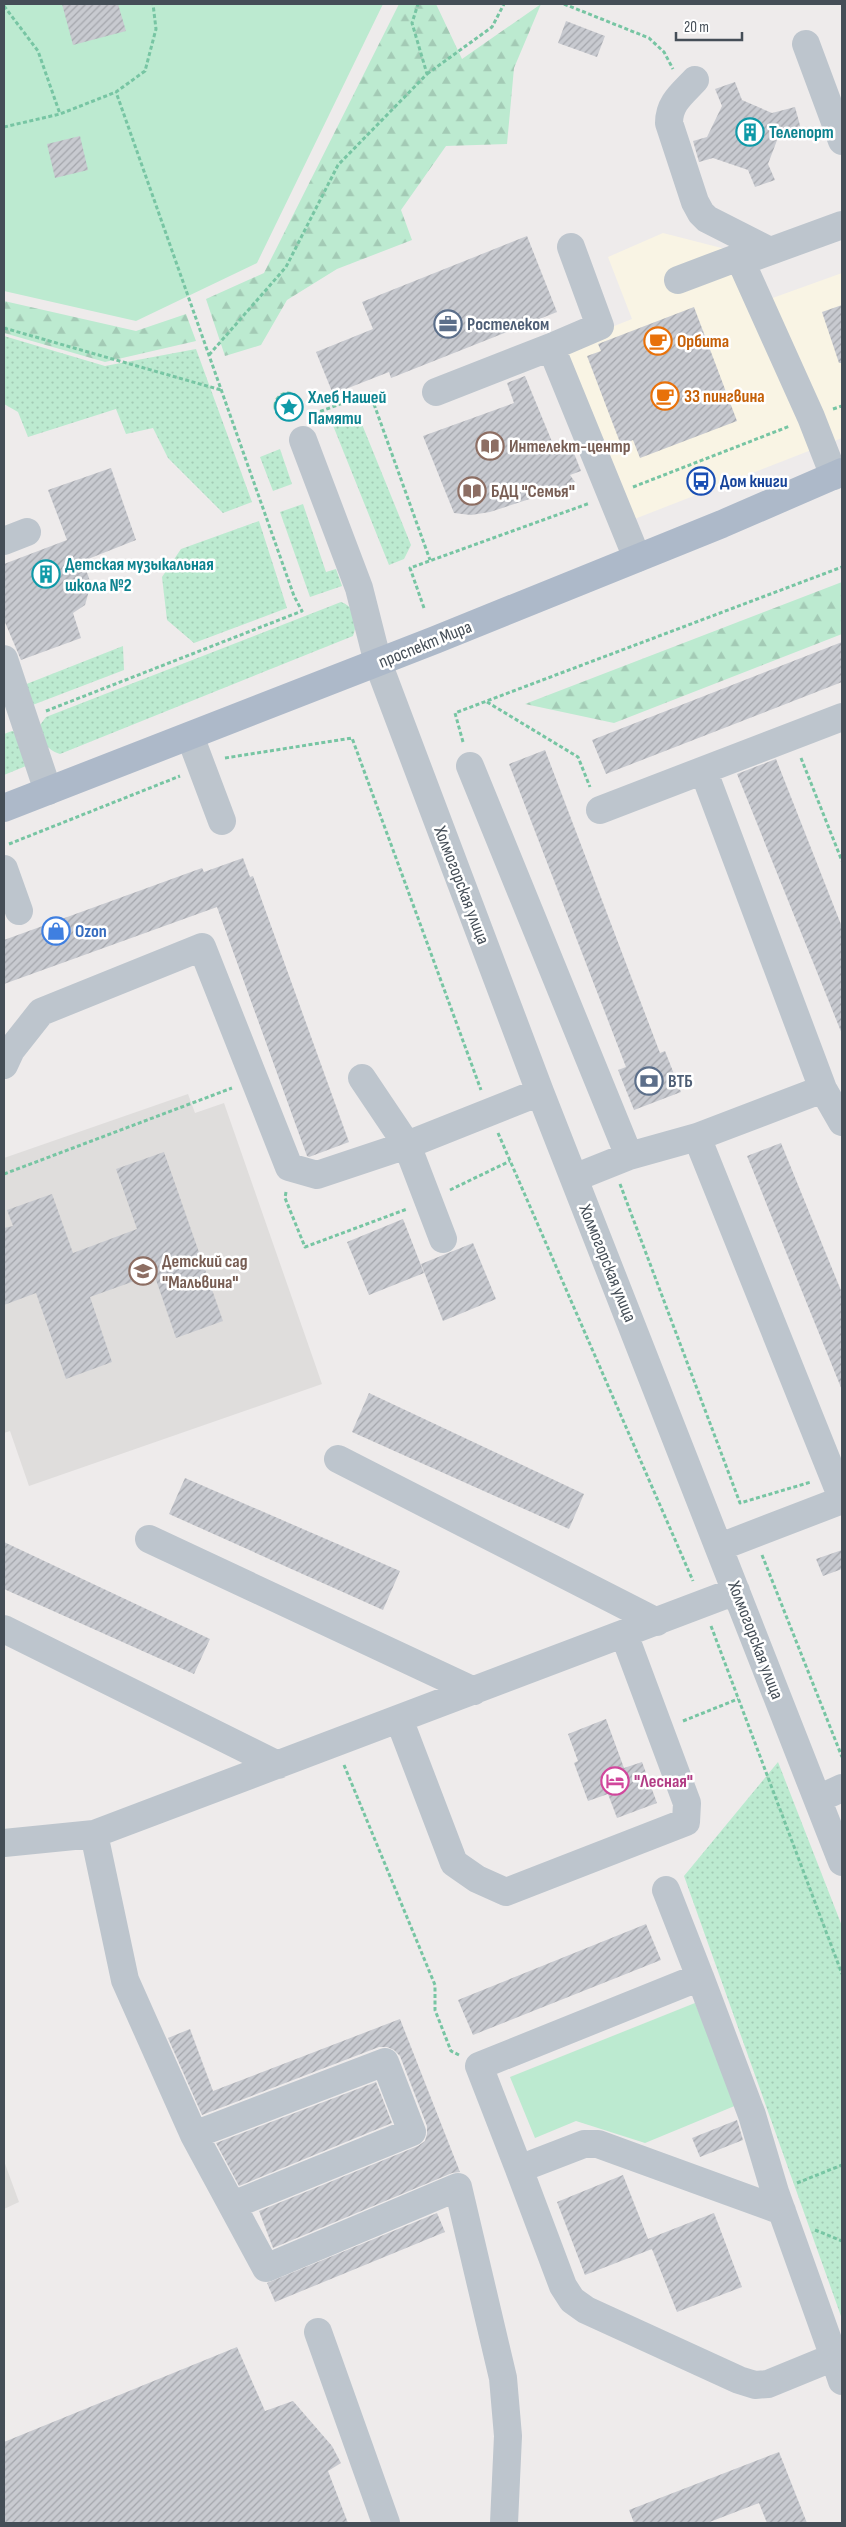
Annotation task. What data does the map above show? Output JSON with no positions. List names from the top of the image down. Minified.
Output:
{"streets":{"main road":["проспект Мира"],"street":["Холмогорская улица"]},"crossings":[["проспект Мира","Холмогорская улица"]],"places":{"building":["Телепорт","Детская музыкальная школа №2"],"office":["Ростелеком"],"cafe":["Орбита","33 пингвина"],"place":["Хлеб Нашей Памяти"],"library":["Интелект-центр","БДЦ \"Семья\""],"bus stop":["Дом книги"],"shop":["Ozon"],"bank":["ВТБ"],"school or university":["Детский сад \"Мальвина\""],"hotel":["\"Лесная\""]},"scale_bar":"20 m"}
